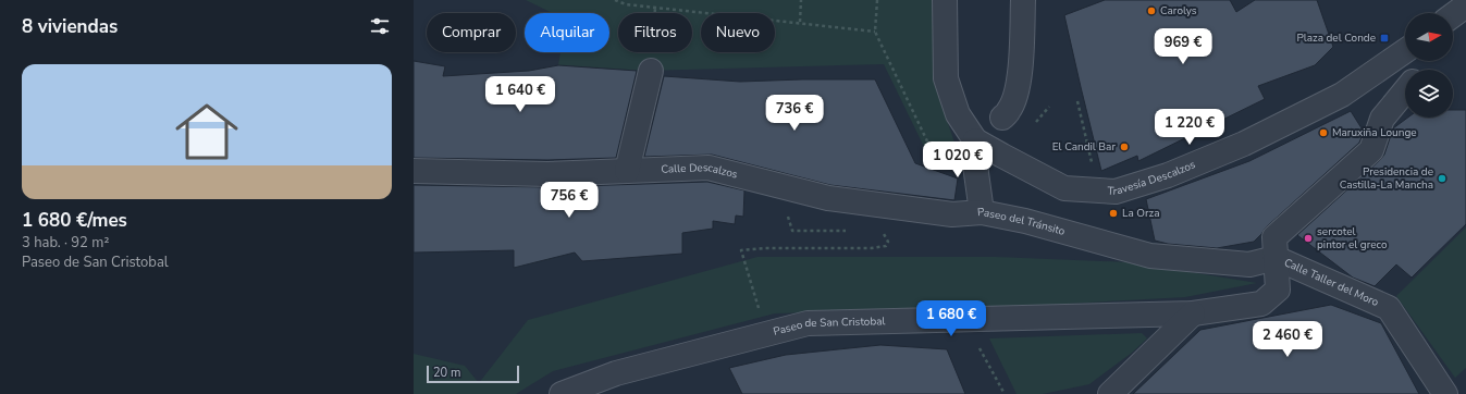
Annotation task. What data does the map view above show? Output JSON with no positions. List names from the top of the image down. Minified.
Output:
{"streets":{"street":["Calle Descalzos","Travesía Descalzos","Paseo del Tránsito","Calle Taller del Moro","Paseo de San Cristobal"]},"crossings":[["Calle Descalzos","Paseo del Tránsito"],["Travesía Descalzos","Paseo del Tránsito"],["Paseo del Tránsito","Calle Taller del Moro"],["Paseo del Tránsito","Paseo de San Cristobal"],["Calle Taller del Moro","Paseo de San Cristobal"]],"places":{"other":["Carolys","Maruxiña Lounge","El Candil Bar","Presidencia de Castilla-La Mancha","La Orza","sercotel pintor el greco"],"transit":["Plaza del Conde"]},"scale_bar":"20 m","north":"right","page":{"heading":"8 viviendas","chip":["Comprar","Alquilar","Filtros","Nuevo"],"price":["969 €","1 640 €","736 €","1 220 €","1 020 €","756 €","1 680 €","2 460 €"],"list":[{"name":"1 680 €/mes","note":"3 hab. · 92 m² · Paseo de San Cristobal"}],"scale":"20 m"}}
